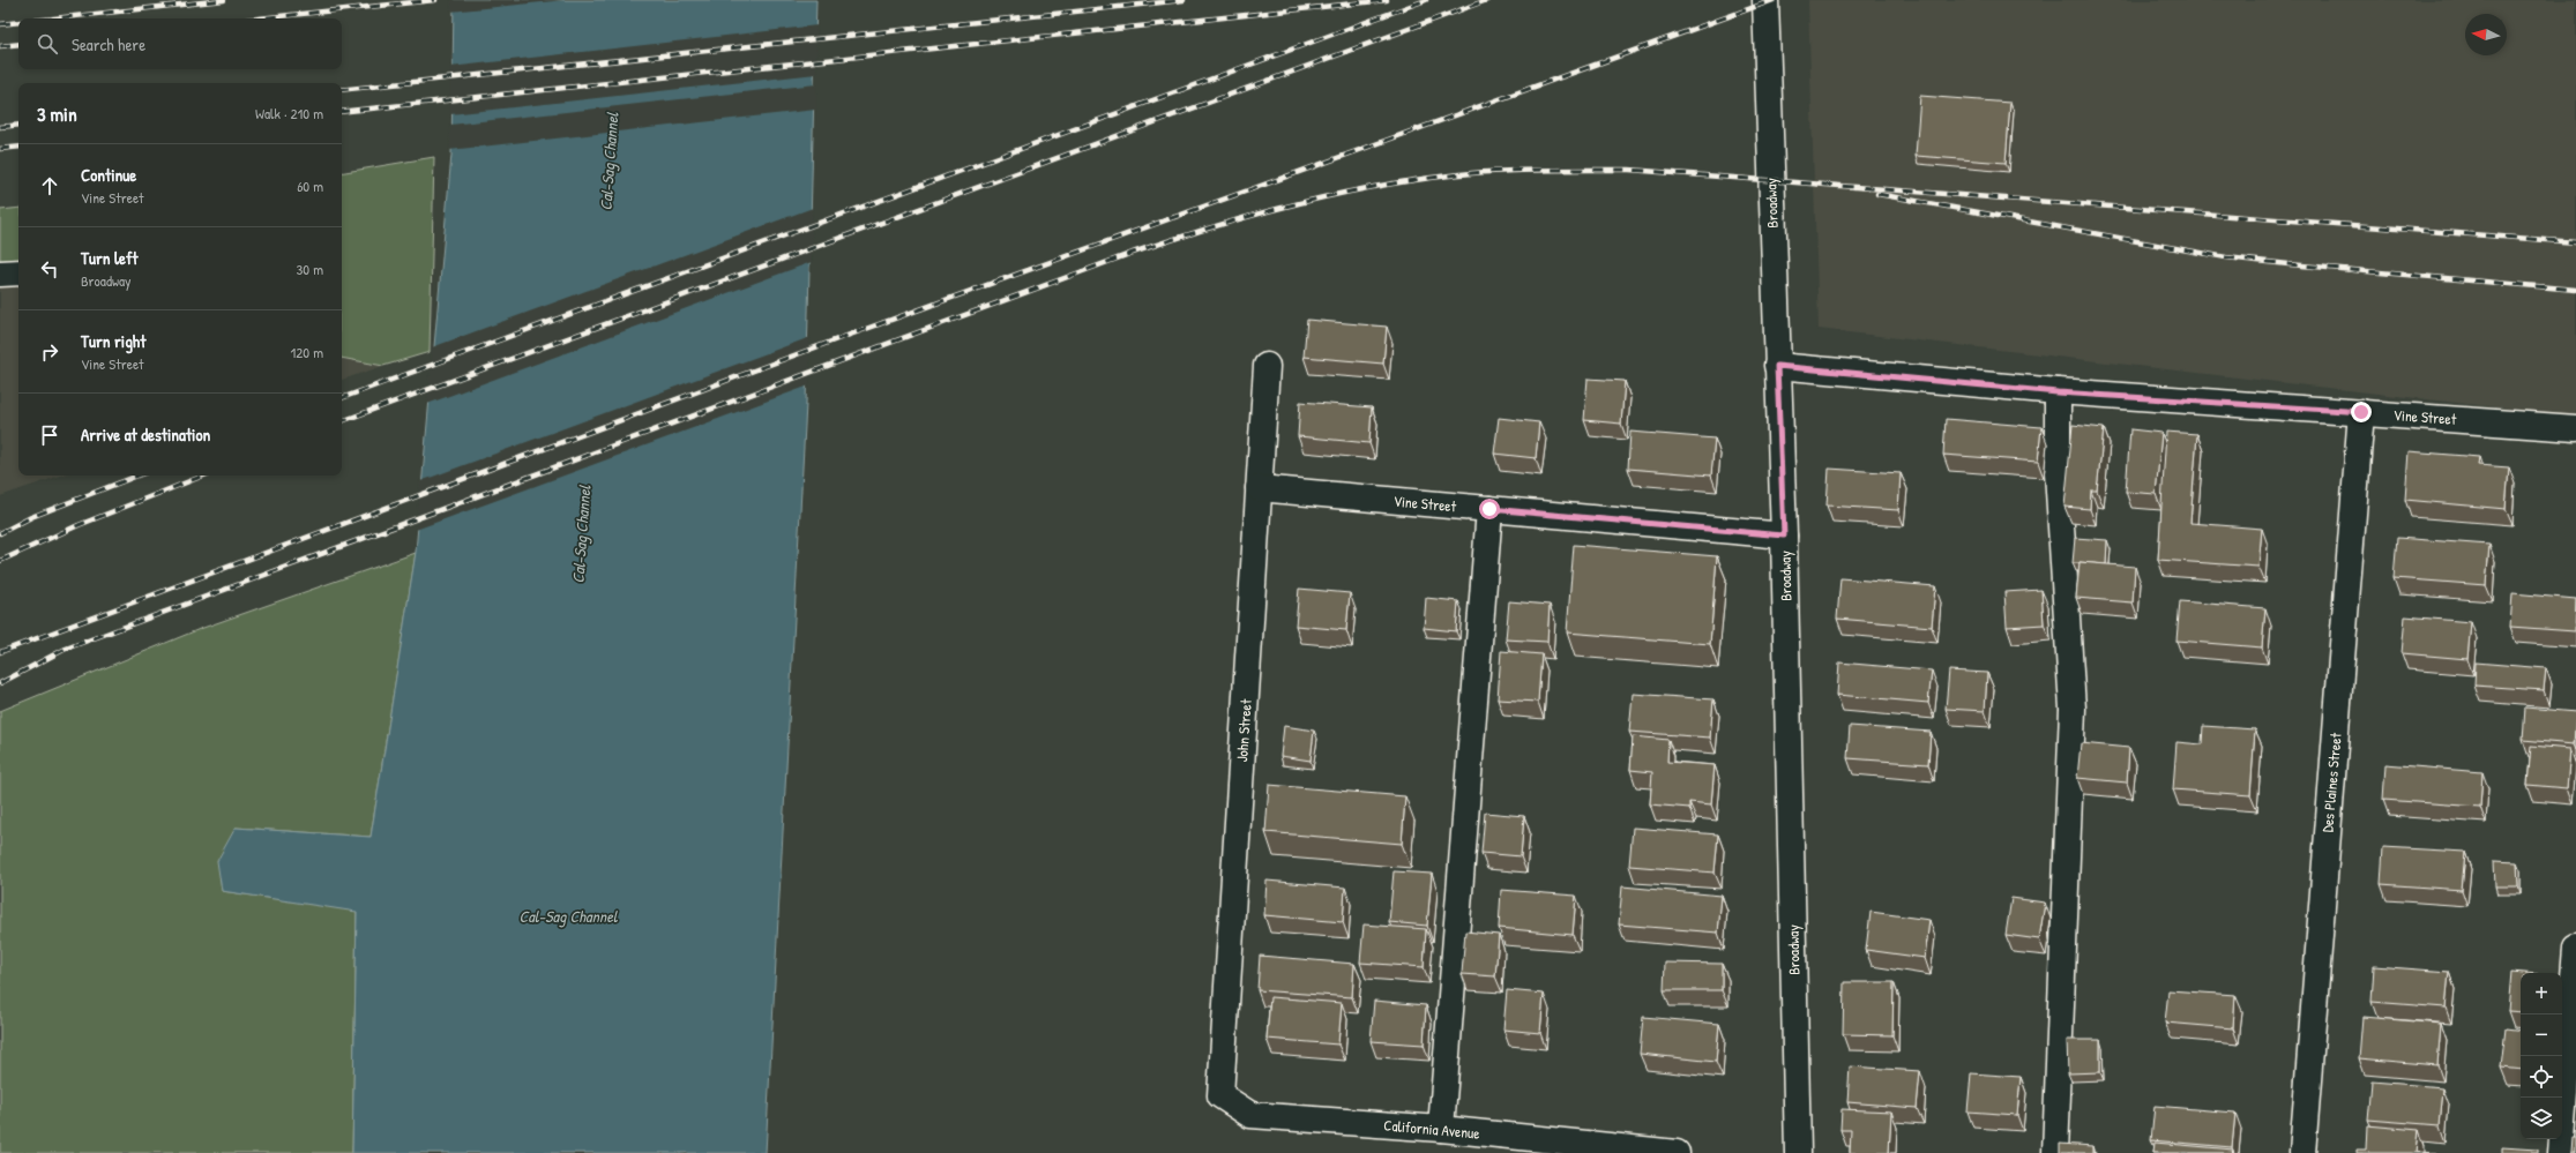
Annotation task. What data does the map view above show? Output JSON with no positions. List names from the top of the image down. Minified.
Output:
{"streets":{"street":["Broadway","Vine Street","John Street","Des Plaines Street","California Avenue"]},"crossings":[["Broadway","Vine Street"],["Vine Street","John Street"],["Vine Street","Des Plaines Street"],["John Street","California Avenue"]],"water":["Cal-Sag Channel"],"north":"left","page":{"search":"Search here","heading":["3 min","Walk · 210 m"],"list":[["Continue","Vine Street","60 m"],["Turn left","Broadway","30 m"],["Turn right","Vine Street","120 m"],"Arrive at destination"],"map_buttons":["+","−"]}}
